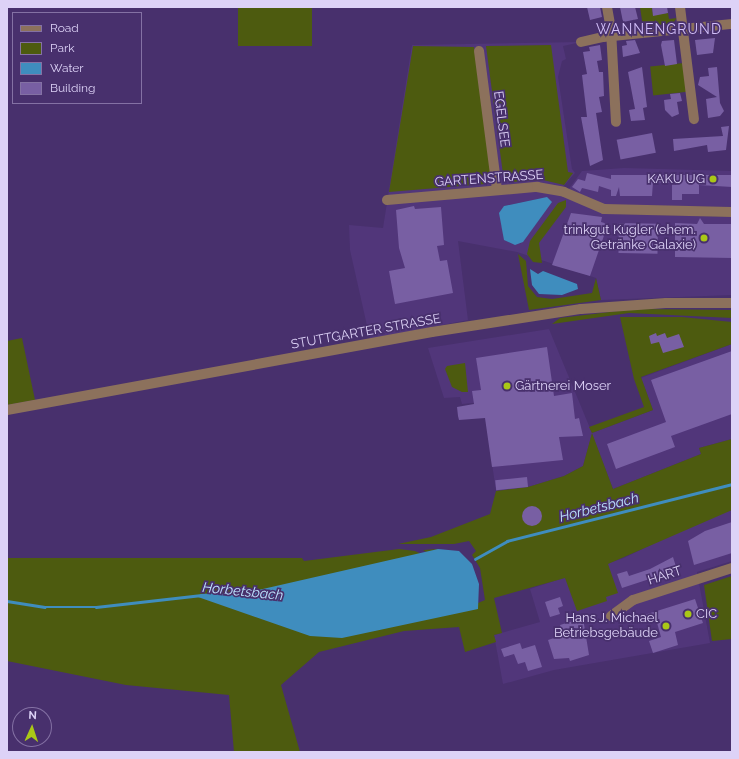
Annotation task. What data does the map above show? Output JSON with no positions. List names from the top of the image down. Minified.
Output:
{"streets":{"street":["EGELSEE","GARTENSTRASSE","STUTTGARTER STRASSE","HART"]},"crossings":[["EGELSEE","GARTENSTRASSE"]],"districts":["WANNENGRUND"],"water":["Horbetsbach"],"places":["KAKU UG","trinkgut Kugler (ehem. Getränke Galaxie)","Gärtnerei Moser","CIC","Hans J. Michael Betriebsgebäude"],"legend":["Road","Park","Water","Building"],"north":"top"}
